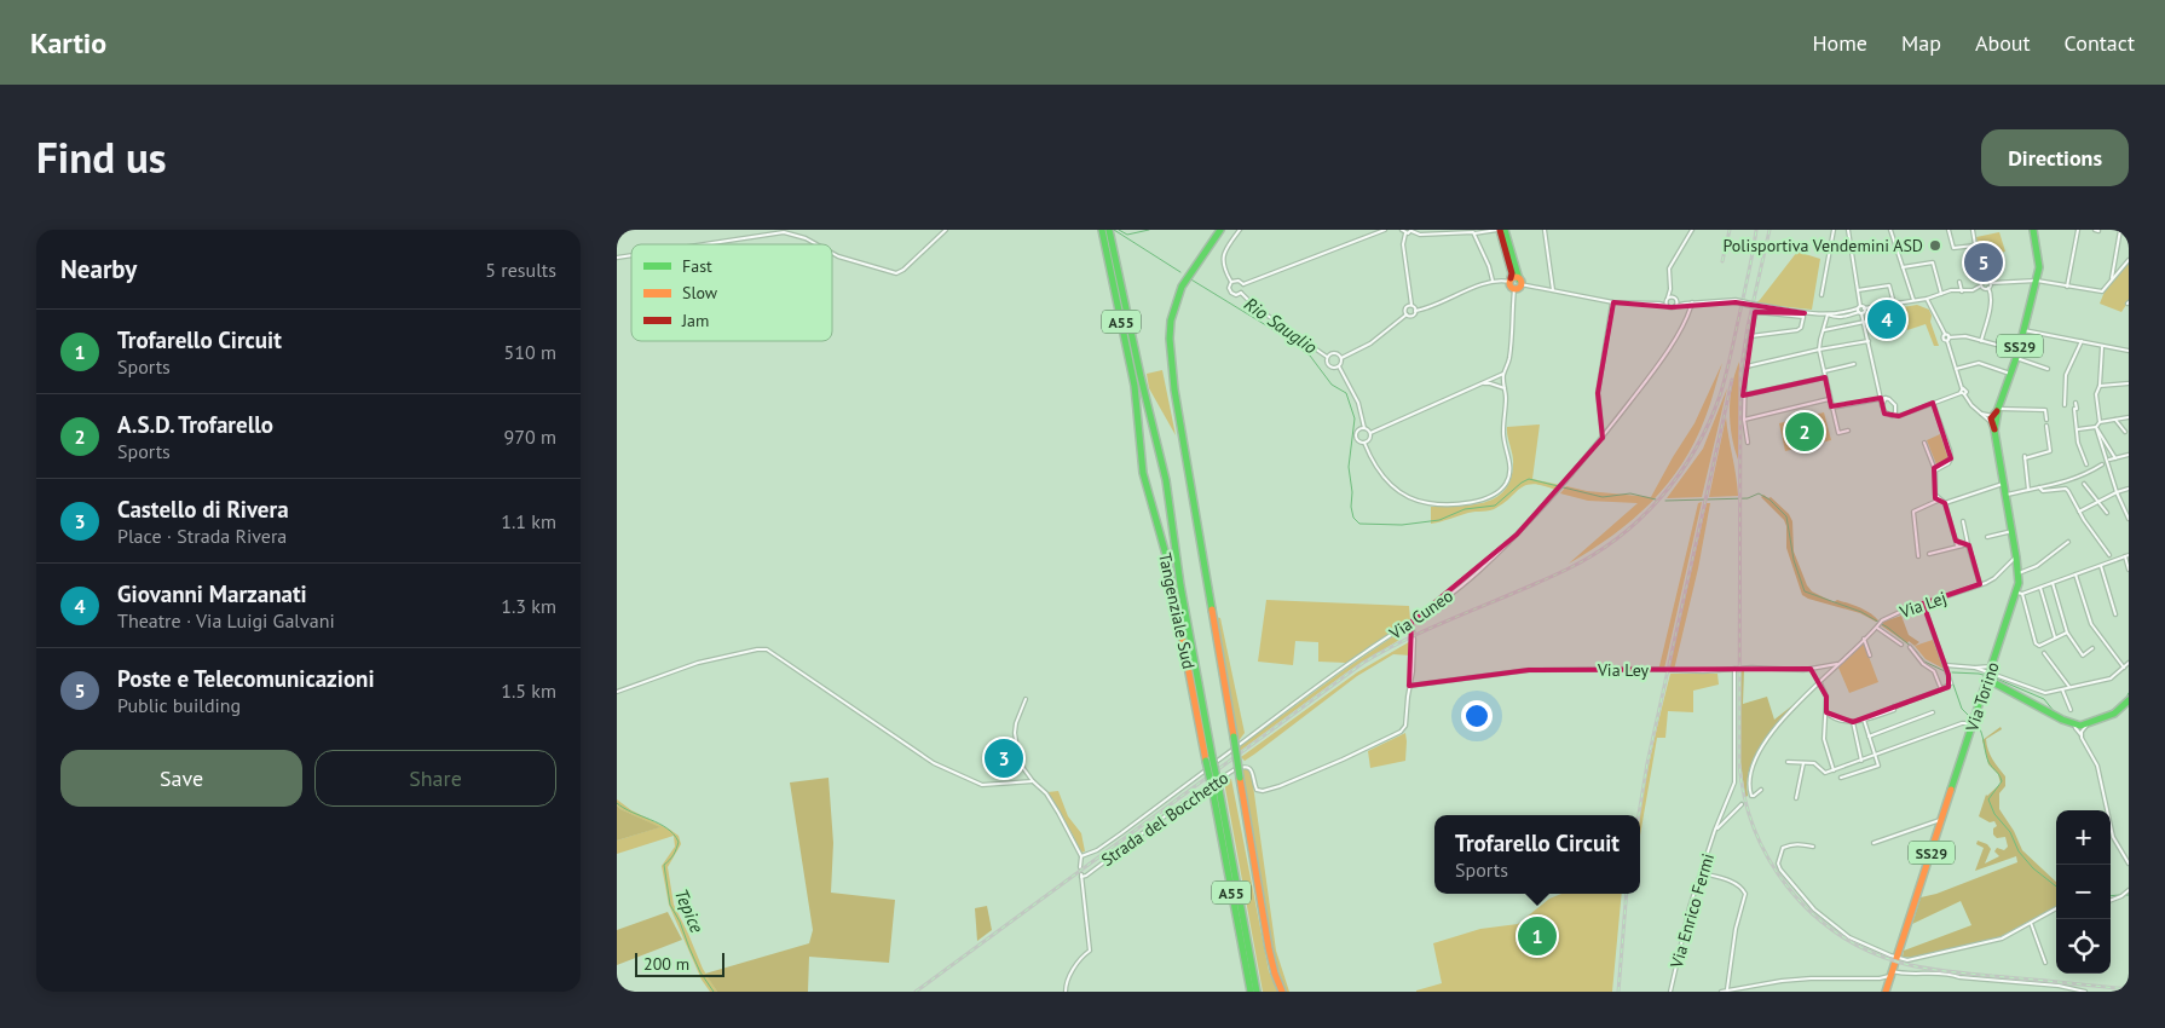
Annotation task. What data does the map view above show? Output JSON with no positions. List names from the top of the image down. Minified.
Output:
{"streets":{"main road":["A55","SS29","Tangenziale Sud","Via Torino"],"street":["Via Lej","Via Cuneo","Via Ley","Strada del Bocchetto","Via Enrico Fermi"]},"crossings":[["Via Lej","Via Ley"],["Via Lej","Via Torino"],["Via Cuneo","Strada del Bocchetto"],["Via Ley","Strada del Bocchetto"]],"water":["Rio Sauglio","Tepice"],"places":["Polisportiva Vendemini ASD"],"legend":["Fast","Slow","Jam"],"scale_bar":"200 m","page":{"header":"Kartio","nav":["Home","Map","About","Contact"],"title":"Find us","buttons":["Directions",["Save","Share"]],"heading":["Nearby","5 results"],"pins":["5","4","2","3","1"],"list":[{"mark":"1","name":"Trofarello Circuit","note":"Sports","value":"510 m"},{"mark":"2","name":"A.S.D. Trofarello","note":"Sports","value":"970 m"},{"mark":"3","name":"Castello di Rivera","note":"Place · Strada Rivera","value":"1.1 km"},{"mark":"4","name":"Giovanni Marzanati","note":"Theatre · Via Luigi Galvani","value":"1.3 km"},{"mark":"5","name":"Poste e Telecomunicazioni","note":"Public building","value":"1.5 km"}],"map_buttons":["+","−"],"popup":["Trofarello Circuit","Sports"],"scale":"200 m"}}
